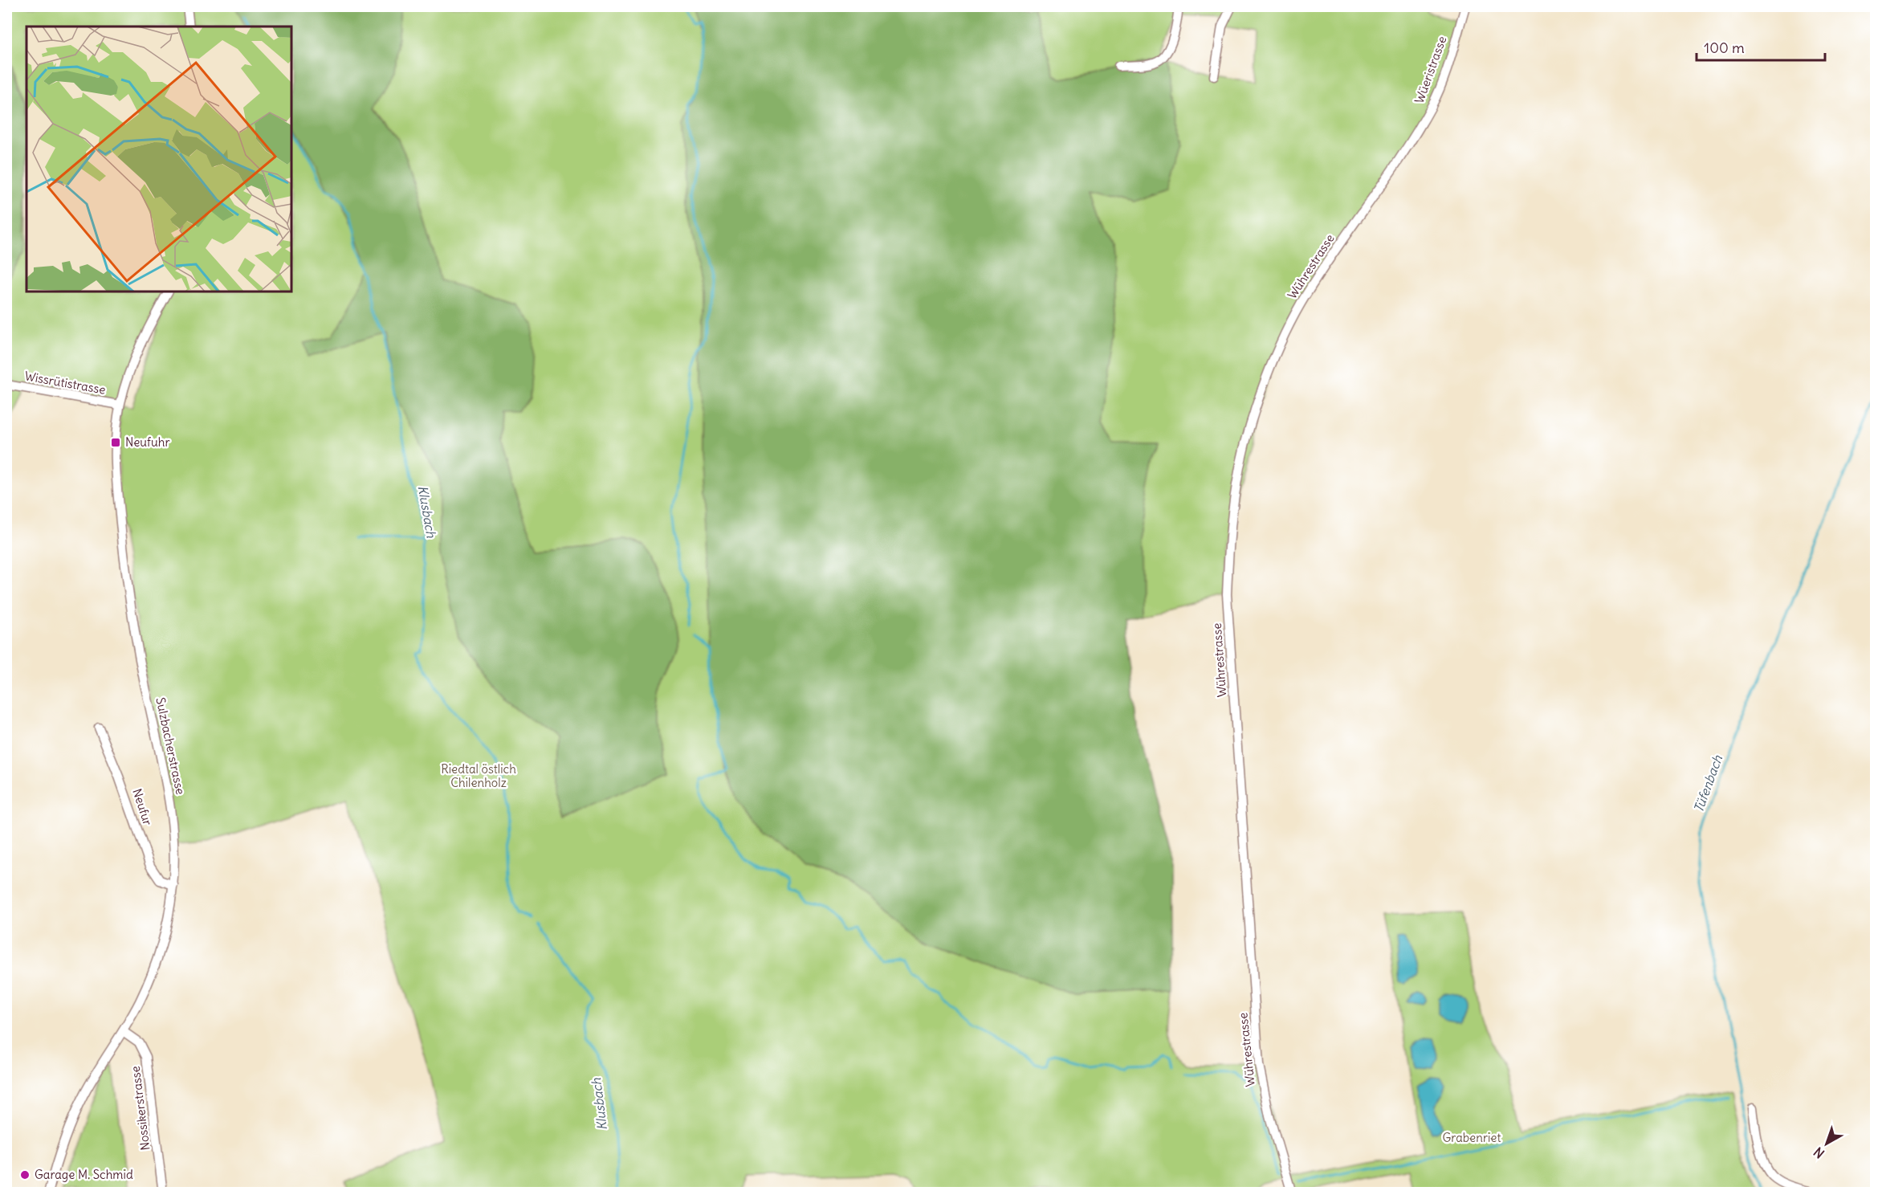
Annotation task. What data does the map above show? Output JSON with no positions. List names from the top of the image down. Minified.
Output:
{"streets":{"street":["Wüeristrasse","Wührestrasse","Wissrütistrasse","Sulzbacherstrasse","Neufur","Nossikerstrasse"]},"crossings":[["Wüeristrasse","Wührestrasse"],["Wissrütistrasse","Sulzbacherstrasse"],["Sulzbacherstrasse","Neufur"],["Sulzbacherstrasse","Nossikerstrasse"]],"water":["Klusbach","Tüfenbach"],"parks":["Riedtal östlich Chilenholz","Grabenriet"],"places":{"transit":["Neufuhr"],"other":["Garage M. Schmid"]},"scale_bar":"100 m","north":"bottom left"}
